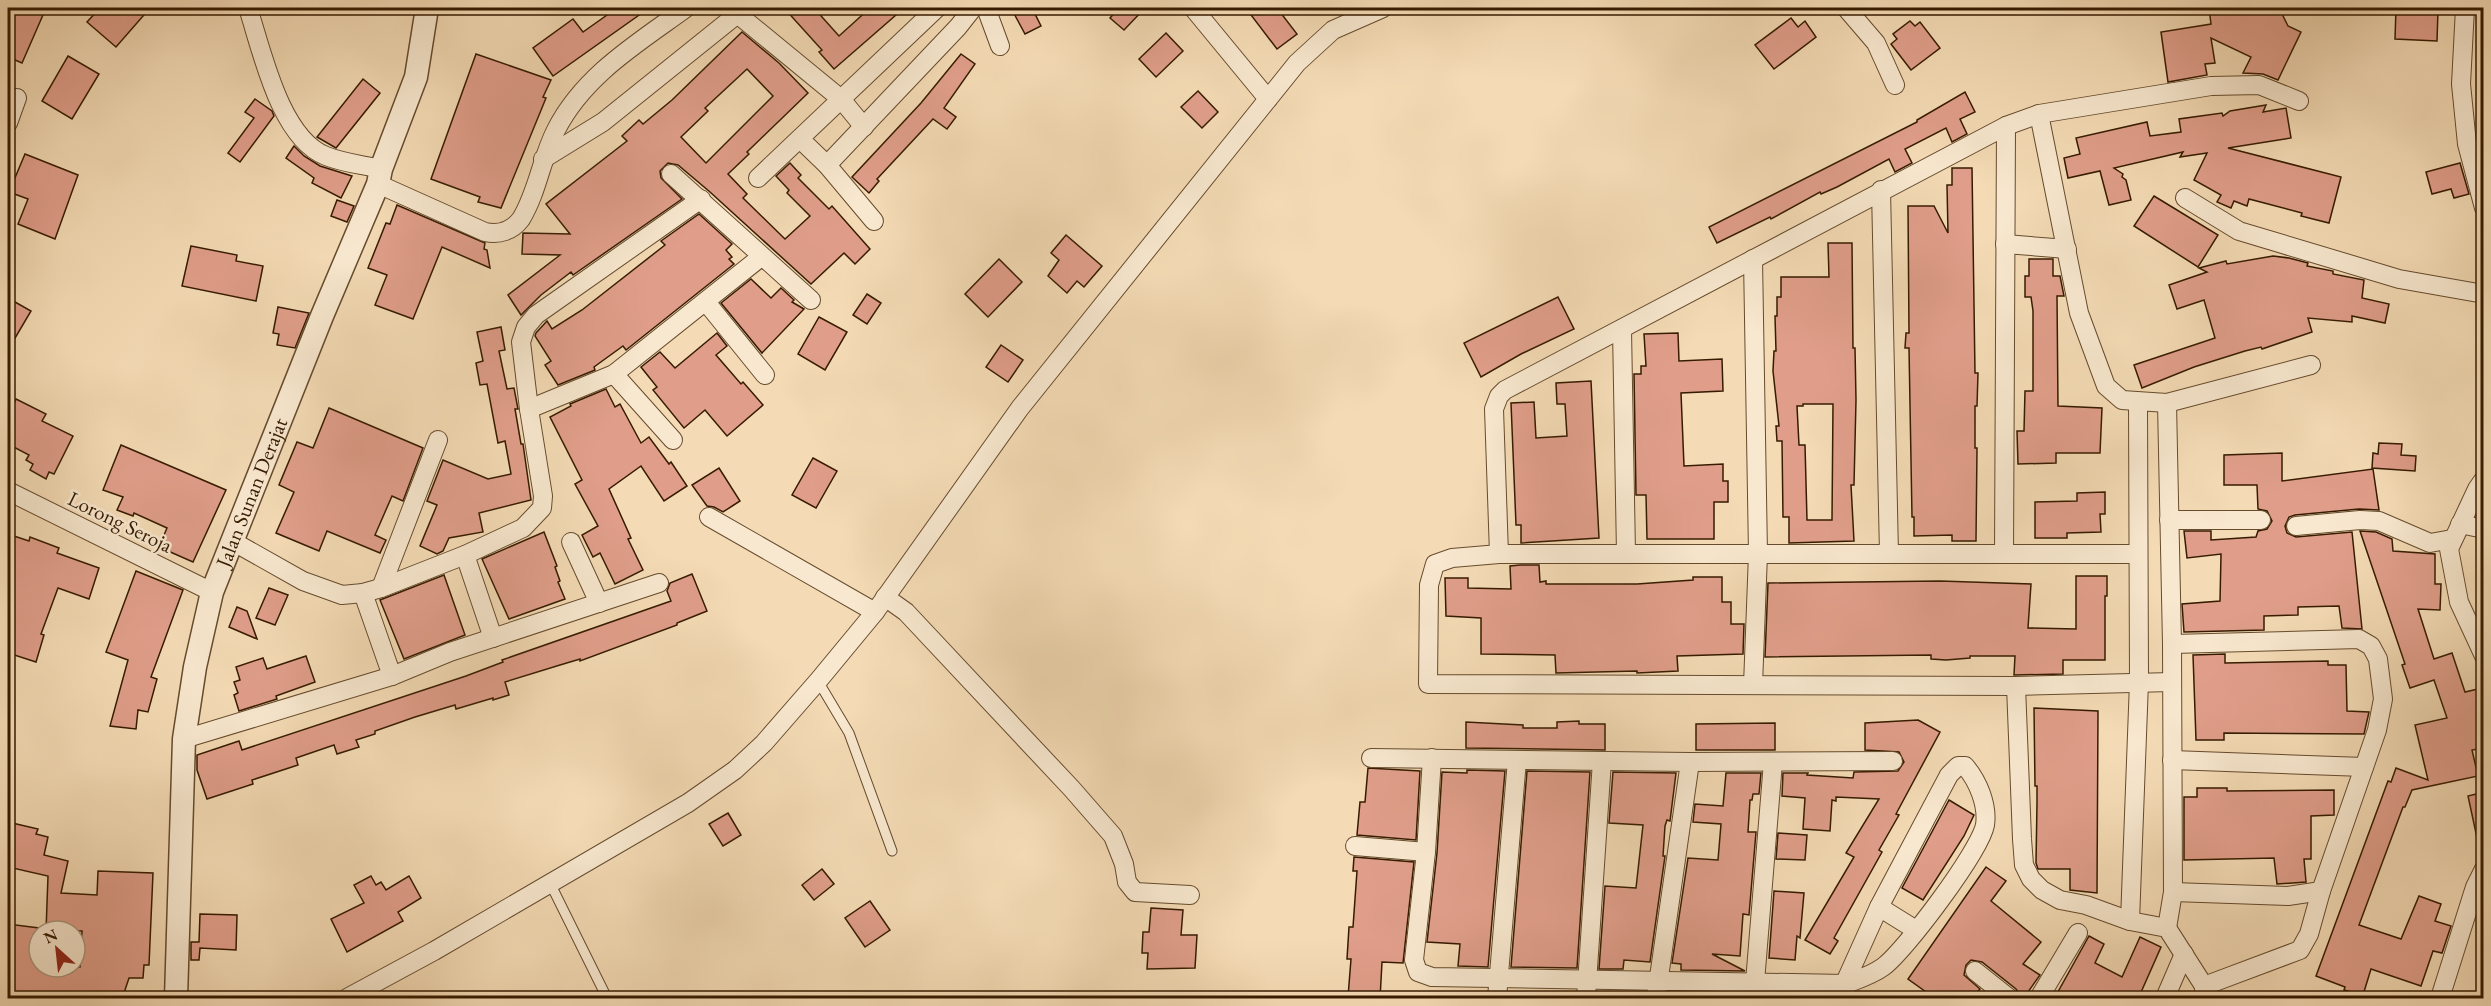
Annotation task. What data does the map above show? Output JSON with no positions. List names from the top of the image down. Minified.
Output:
{"streets":{"street":["Jalan Sunan Derajat","Lorong Seroja"]},"crossings":[["Jalan Sunan Derajat","Lorong Seroja"]],"north":"top left"}
